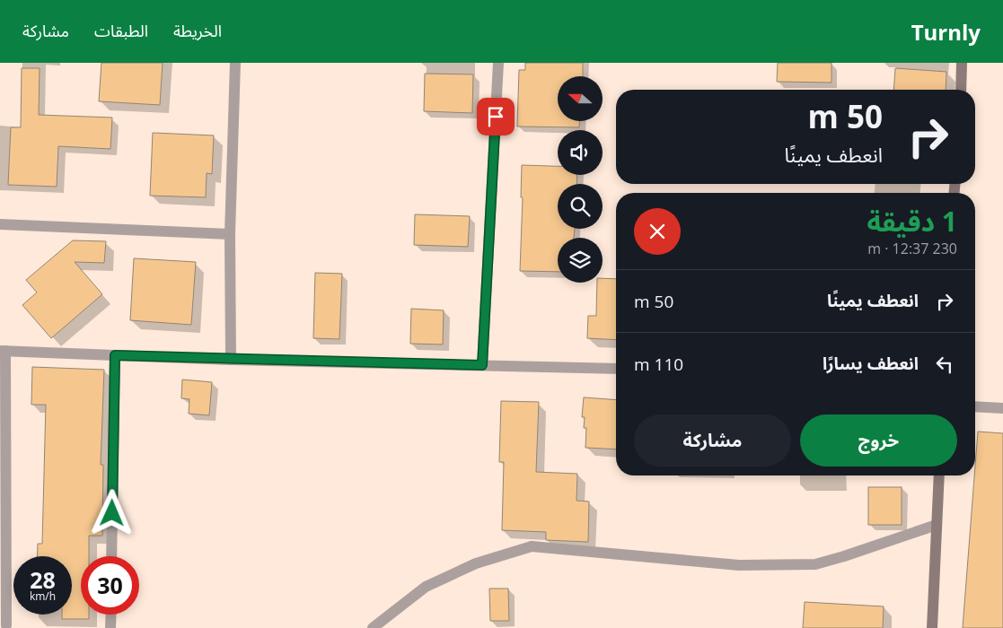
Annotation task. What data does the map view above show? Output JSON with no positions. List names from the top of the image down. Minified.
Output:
{"north":"left","page":{"header":"Turnly","nav":["الخريطة","الطبقات","مشاركة"],"turn":["50 m","انعطف يمينًا"],"heading":["1 دقيقة","230 m · 12:37"],"list":[{"name":"انعطف يمينًا","value":"50 m"},{"name":"انعطف يسارًا","value":"110 m"}],"buttons":["خروج","مشاركة"],"speed":"28 km/h","limit":"30"}}
